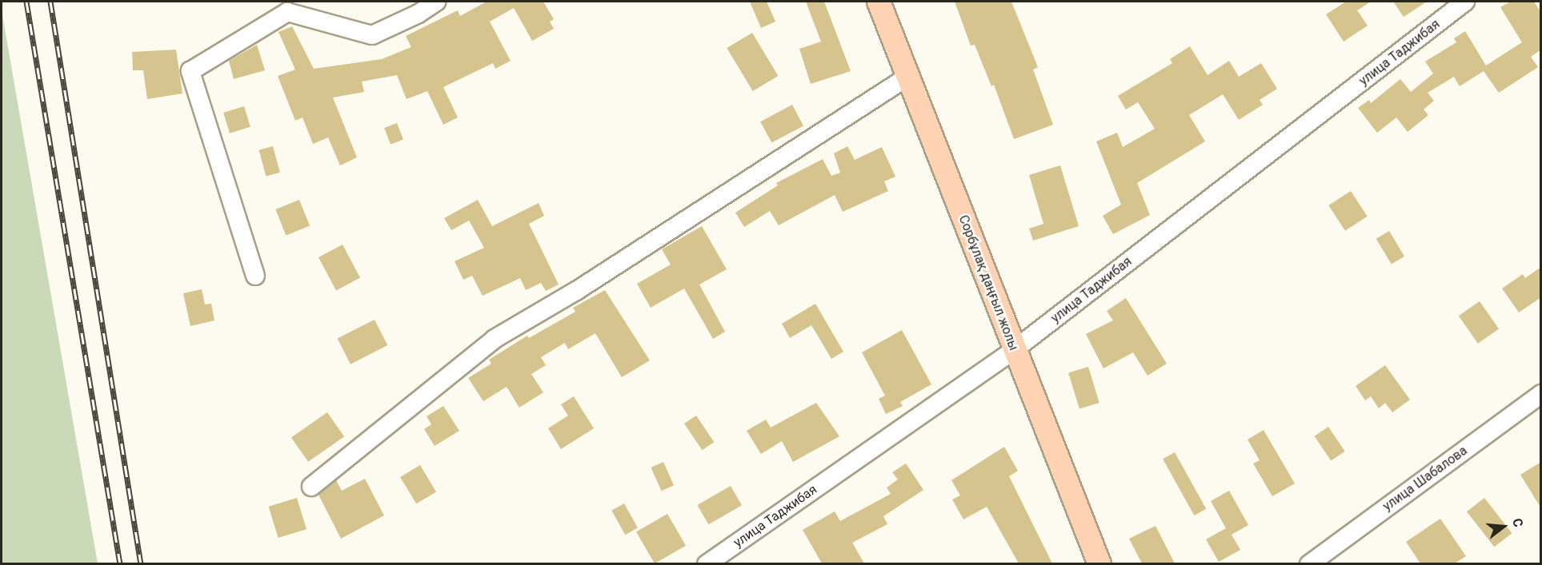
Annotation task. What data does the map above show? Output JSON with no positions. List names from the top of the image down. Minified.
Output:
{"streets":{"main road":["Сорбұлақ даңғыл жолы"],"street":["улица Таджибая","улица Шабалова"]},"crossings":[["улица Таджибая","Сорбұлақ даңғыл жолы"]],"north":"right"}
